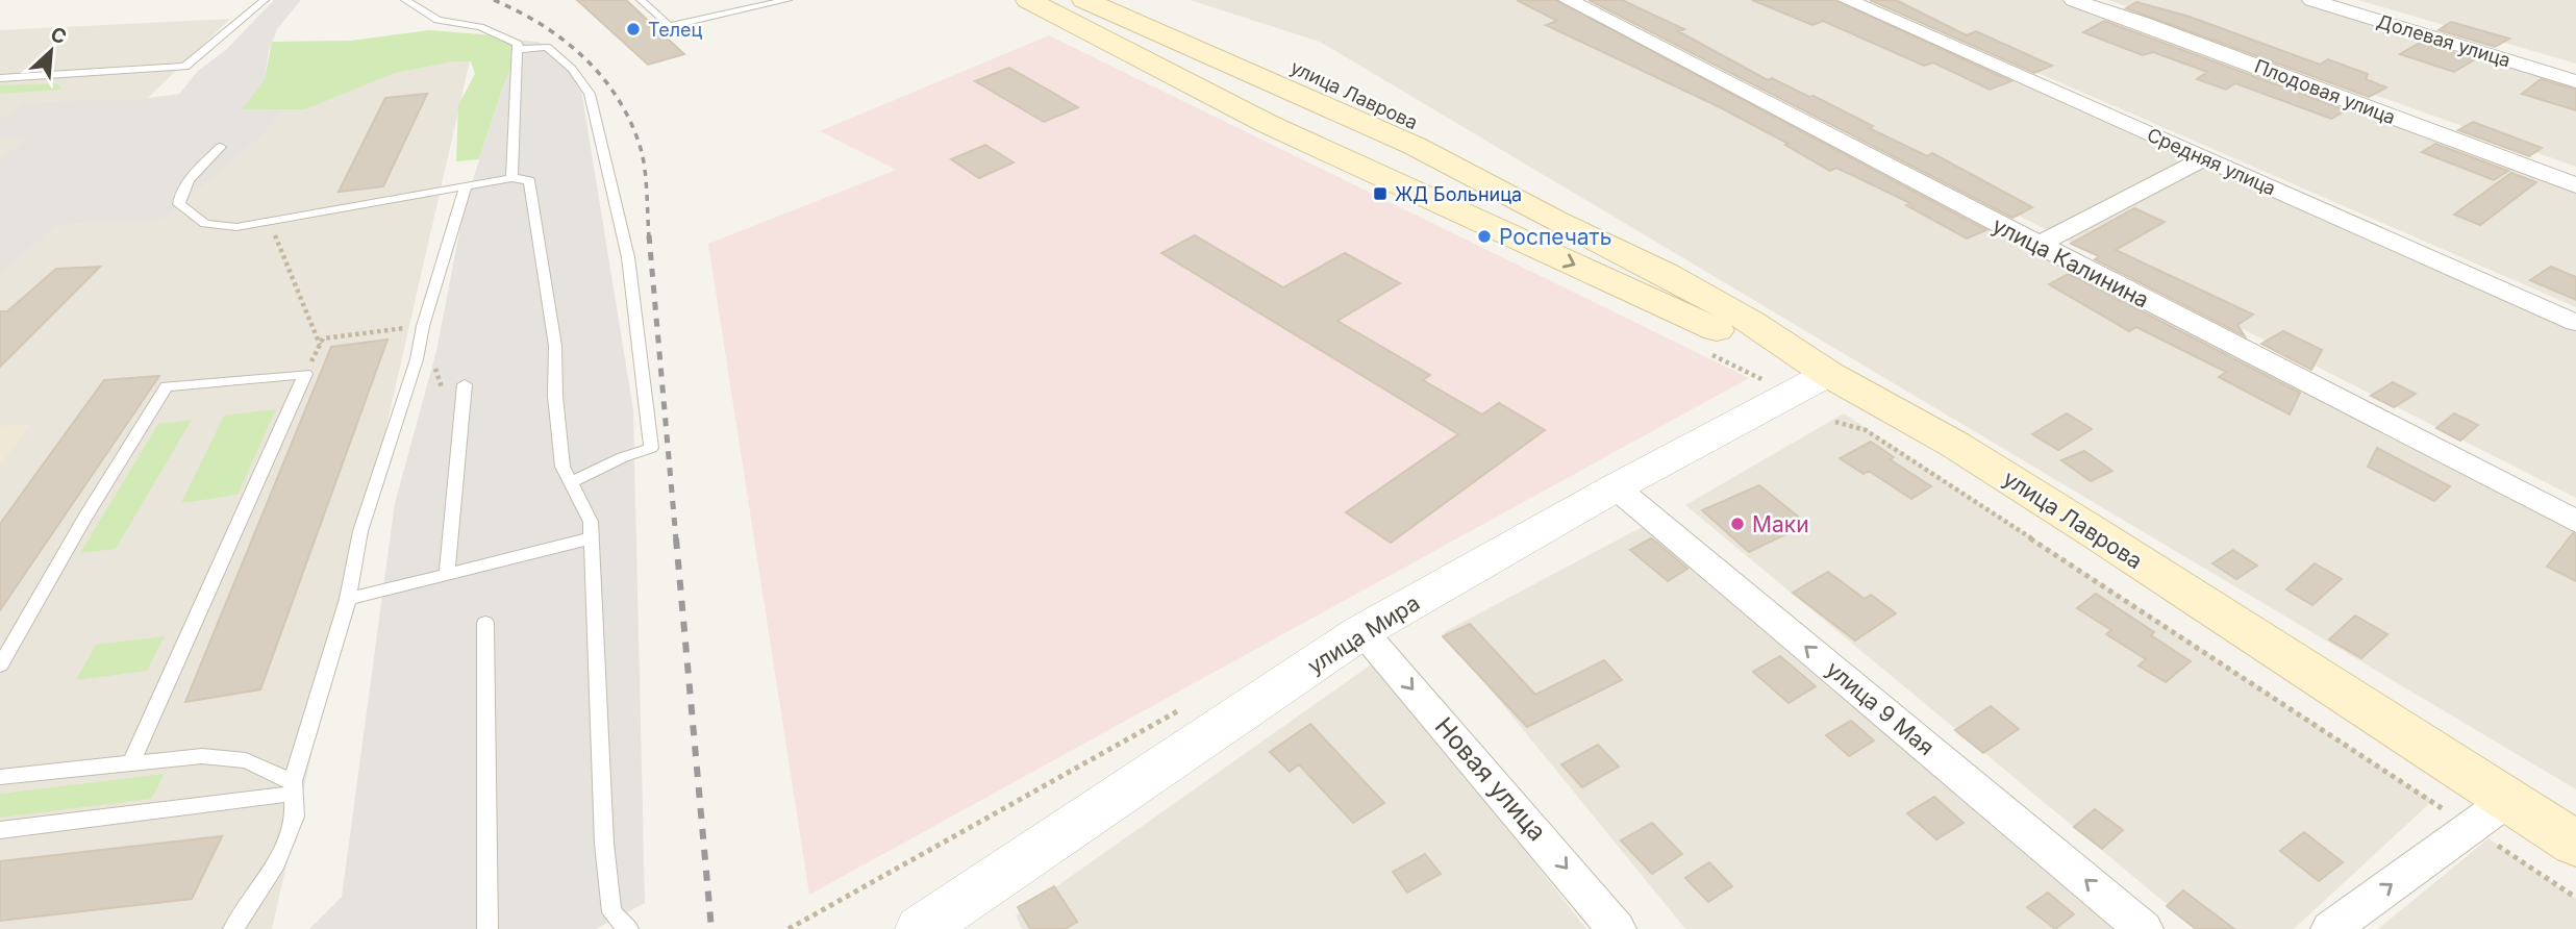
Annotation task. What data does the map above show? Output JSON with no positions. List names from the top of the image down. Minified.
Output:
{"streets":{"main road":["улица Лаврова"],"street":["Долевая улица","Плодовая улица","Средняя улица","улица Калинина","улица Мира","улица 9 Мая","Новая улица"]},"crossings":[["улица Лаврова","улица Мира"],["улица Мира","улица 9 Мая"],["улица Мира","Новая улица"]],"one_way":["улица 9 Мая","Новая улица"],"places":{"other":["Телец","Роспечать","Маки"],"transit":["ЖД Больница"]},"north":"top right"}
